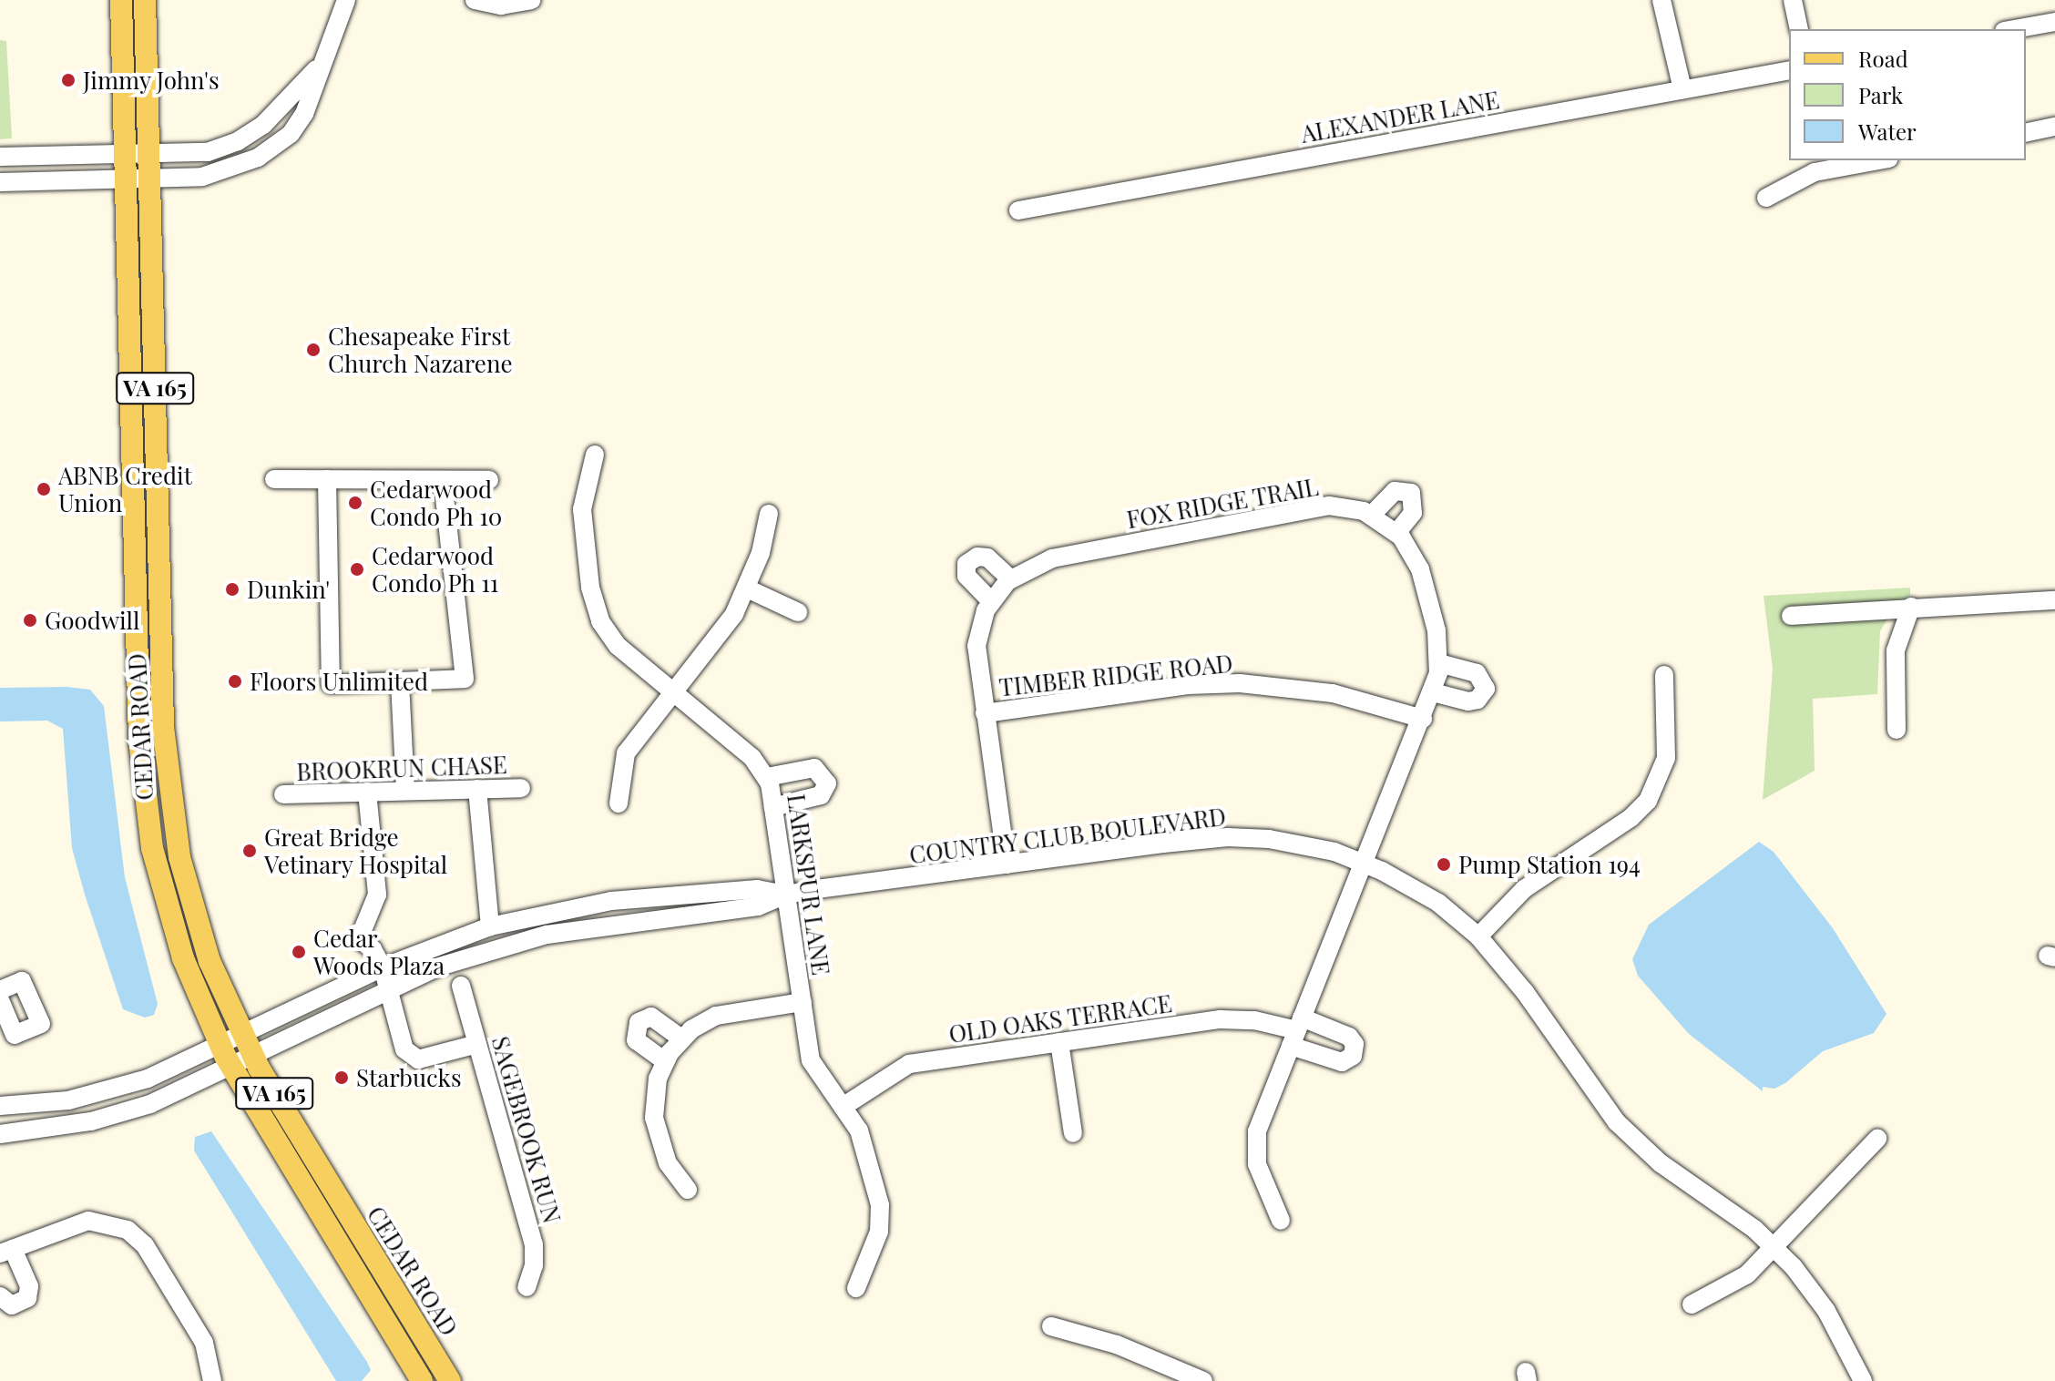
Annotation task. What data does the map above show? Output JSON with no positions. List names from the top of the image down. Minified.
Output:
{"streets":{"main road":["VA 165","CEDAR ROAD"],"street":["ALEXANDER LANE","FOX RIDGE TRAIL","TIMBER RIDGE ROAD","BROOKRUN CHASE","COUNTRY CLUB BOULEVARD","LARKSPUR LANE","OLD OAKS TERRACE","SAGEBROOK RUN"]},"crossings":[["FOX RIDGE TRAIL","TIMBER RIDGE ROAD"],["FOX RIDGE TRAIL","COUNTRY CLUB BOULEVARD"],["FOX RIDGE TRAIL","OLD OAKS TERRACE"],["CEDAR ROAD","COUNTRY CLUB BOULEVARD"],["COUNTRY CLUB BOULEVARD","LARKSPUR LANE"],["LARKSPUR LANE","OLD OAKS TERRACE"]],"places":["Jimmy John's","Chesapeake First Church Nazarene","ABNB Credit Union","Cedarwood Condo Ph 10","Cedarwood Condo Ph 11","Dunkin'","Goodwill","Floors Unlimited","Great Bridge Vetinary Hospital","Pump Station 194","Cedar Woods Plaza","Starbucks"],"legend":["Road","Park","Water"]}
